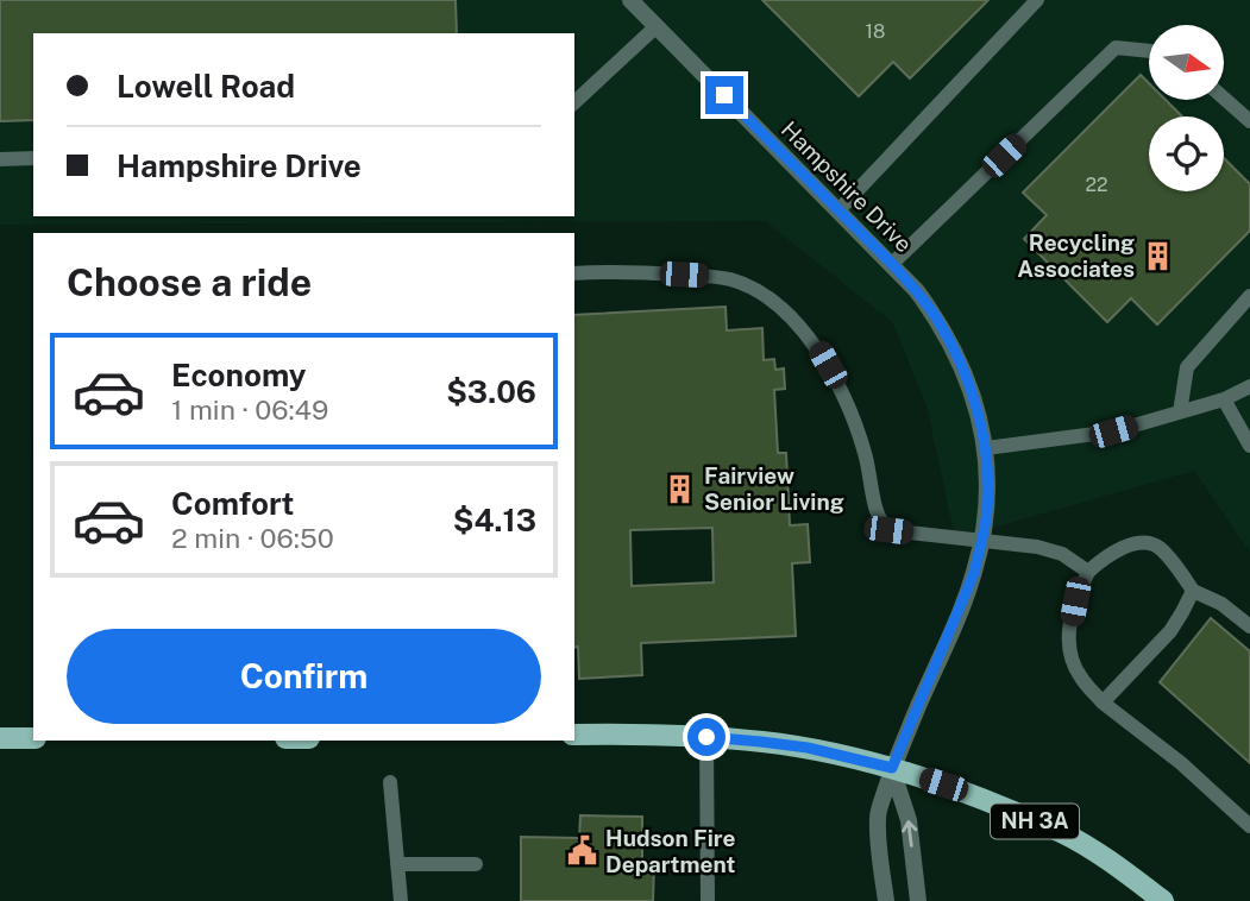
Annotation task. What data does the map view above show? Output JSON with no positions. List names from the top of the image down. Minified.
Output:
{"streets":{"main road":["NH 3A"],"street":["Hampshire Drive"]},"crossings":[["Hampshire Drive","NH 3A"]],"places":{"building":["Recycling Associates","Fairview Senior Living"],"public building":["Hudson Fire Department"]},"house_numbers":["18","22"],"north":"right","page":{"banner":["Lowell Road","Hampshire Drive"],"heading":"Choose a ride","list":[{"name":"Economy","note":"1 min · 06:49","value":"$3.06"},{"name":"Comfort","note":"2 min · 06:50","value":"$4.13"}],"buttons":"Confirm"}}
